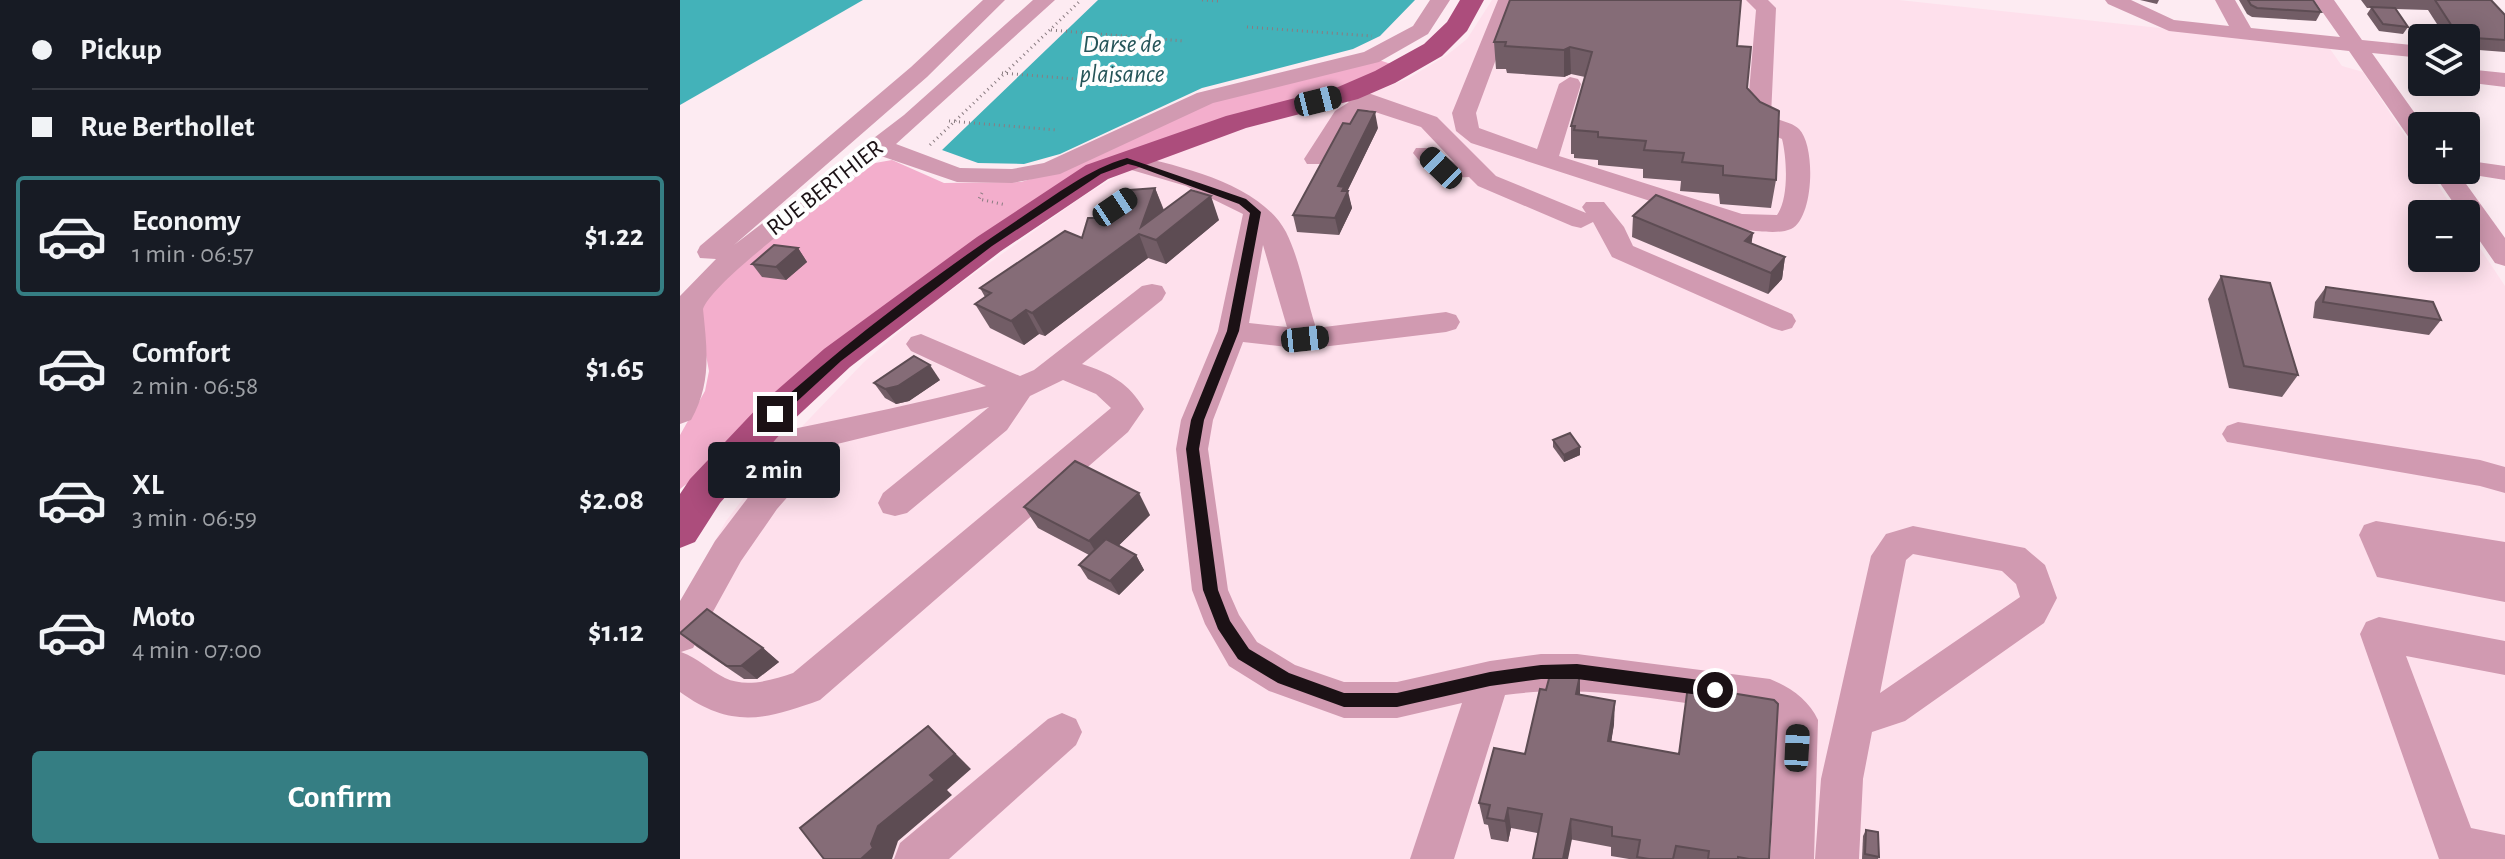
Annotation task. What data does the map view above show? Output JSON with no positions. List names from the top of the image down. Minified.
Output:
{"streets":{"street":["RUE BERTHIER"]},"water":["Darse de plaisance"],"page":{"banner":["Pickup","Rue Berthollet"],"map_buttons":["+","−"],"list":[{"name":"Economy","note":"1 min · 06:57","value":"$1.22"},{"name":"Comfort","note":"2 min · 06:58","value":"$1.65"},{"name":"XL","note":"3 min · 06:59","value":"$2.08"},{"name":"Moto","note":"4 min · 07:00","value":"$1.12"}],"bubble":"2 min","buttons":"Confirm"}}
